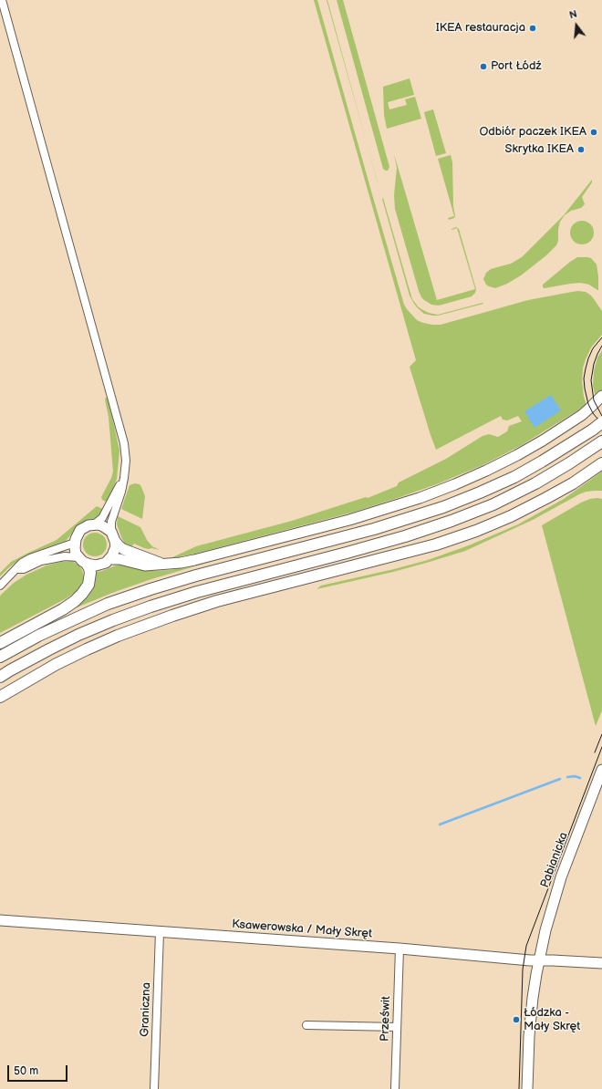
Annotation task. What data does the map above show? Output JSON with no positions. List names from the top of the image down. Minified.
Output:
{"streets":{"main road":["Pabianicka","Ksawerowska / Mały Skręt"],"street":["Graniczna","Prześwit"]},"crossings":[["Pabianicka","Ksawerowska / Mały Skręt"],["Ksawerowska / Mały Skręt","Graniczna"],["Ksawerowska / Mały Skręt","Prześwit"]],"places":["IKEA restauracja","Port Łódź","Odbiór paczek IKEA","Skrytka IKEA","Łódzka - Mały Skręt"],"scale_bar":"50 m","north":"top"}
